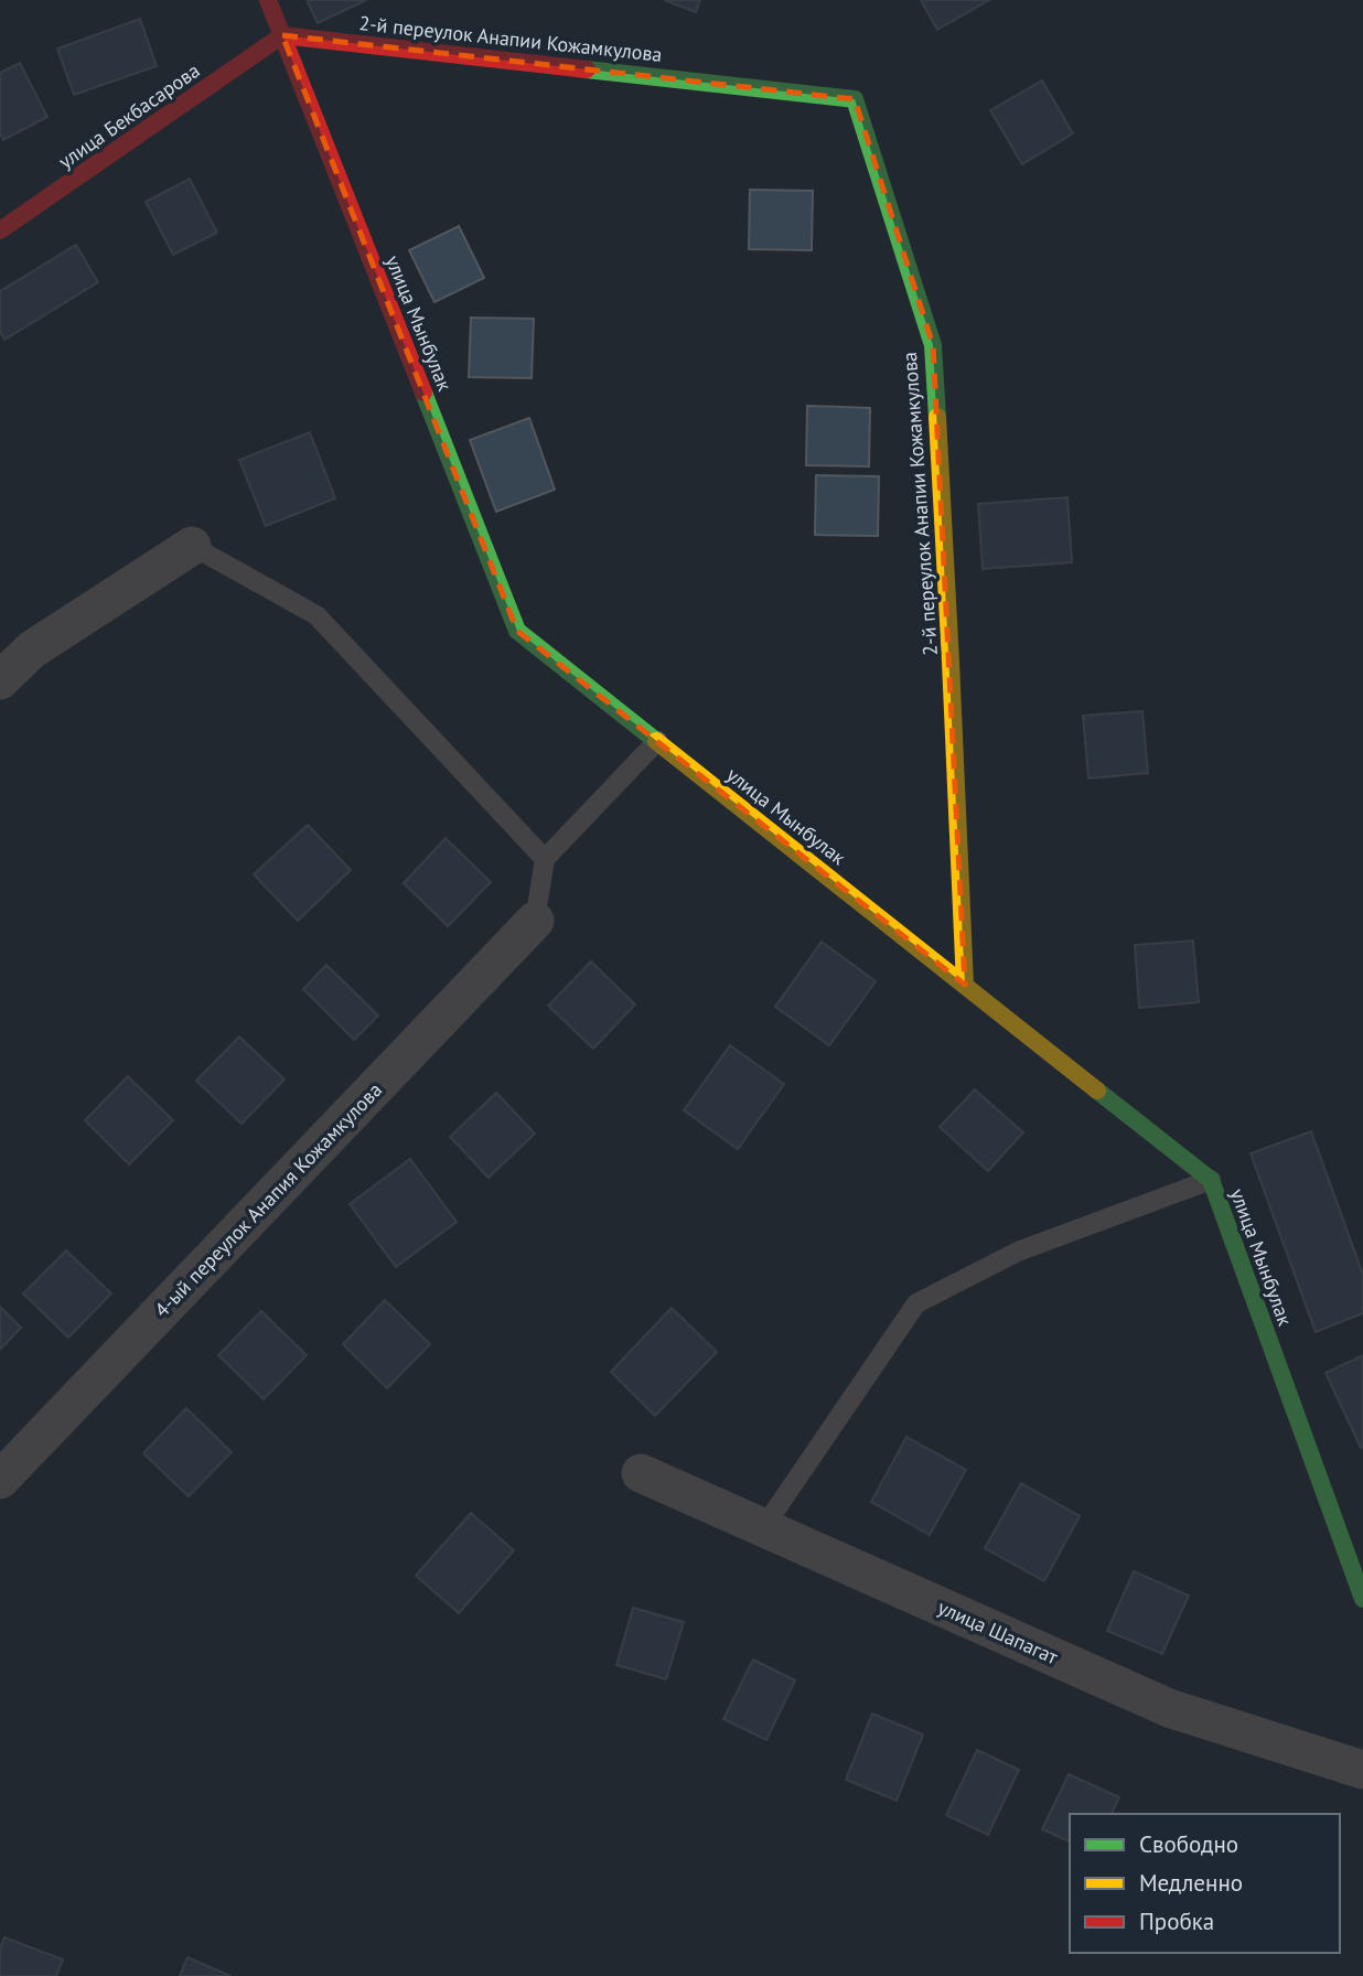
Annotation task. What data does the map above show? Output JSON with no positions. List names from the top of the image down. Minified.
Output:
{"streets":{"street":["2-й переулок Анапии Кожамкулова","улица Бекбасарова","улица Мынбулак","4-ый переулок Анапия Кожамкулова","улица Шапагат"]},"crossings":[["2-й переулок Анапии Кожамкулова","улица Бекбасарова"],["2-й переулок Анапии Кожамкулова","улица Мынбулак"],["улица Бекбасарова","улица Мынбулак"]],"legend":["Свободно","Медленно","Пробка"]}
